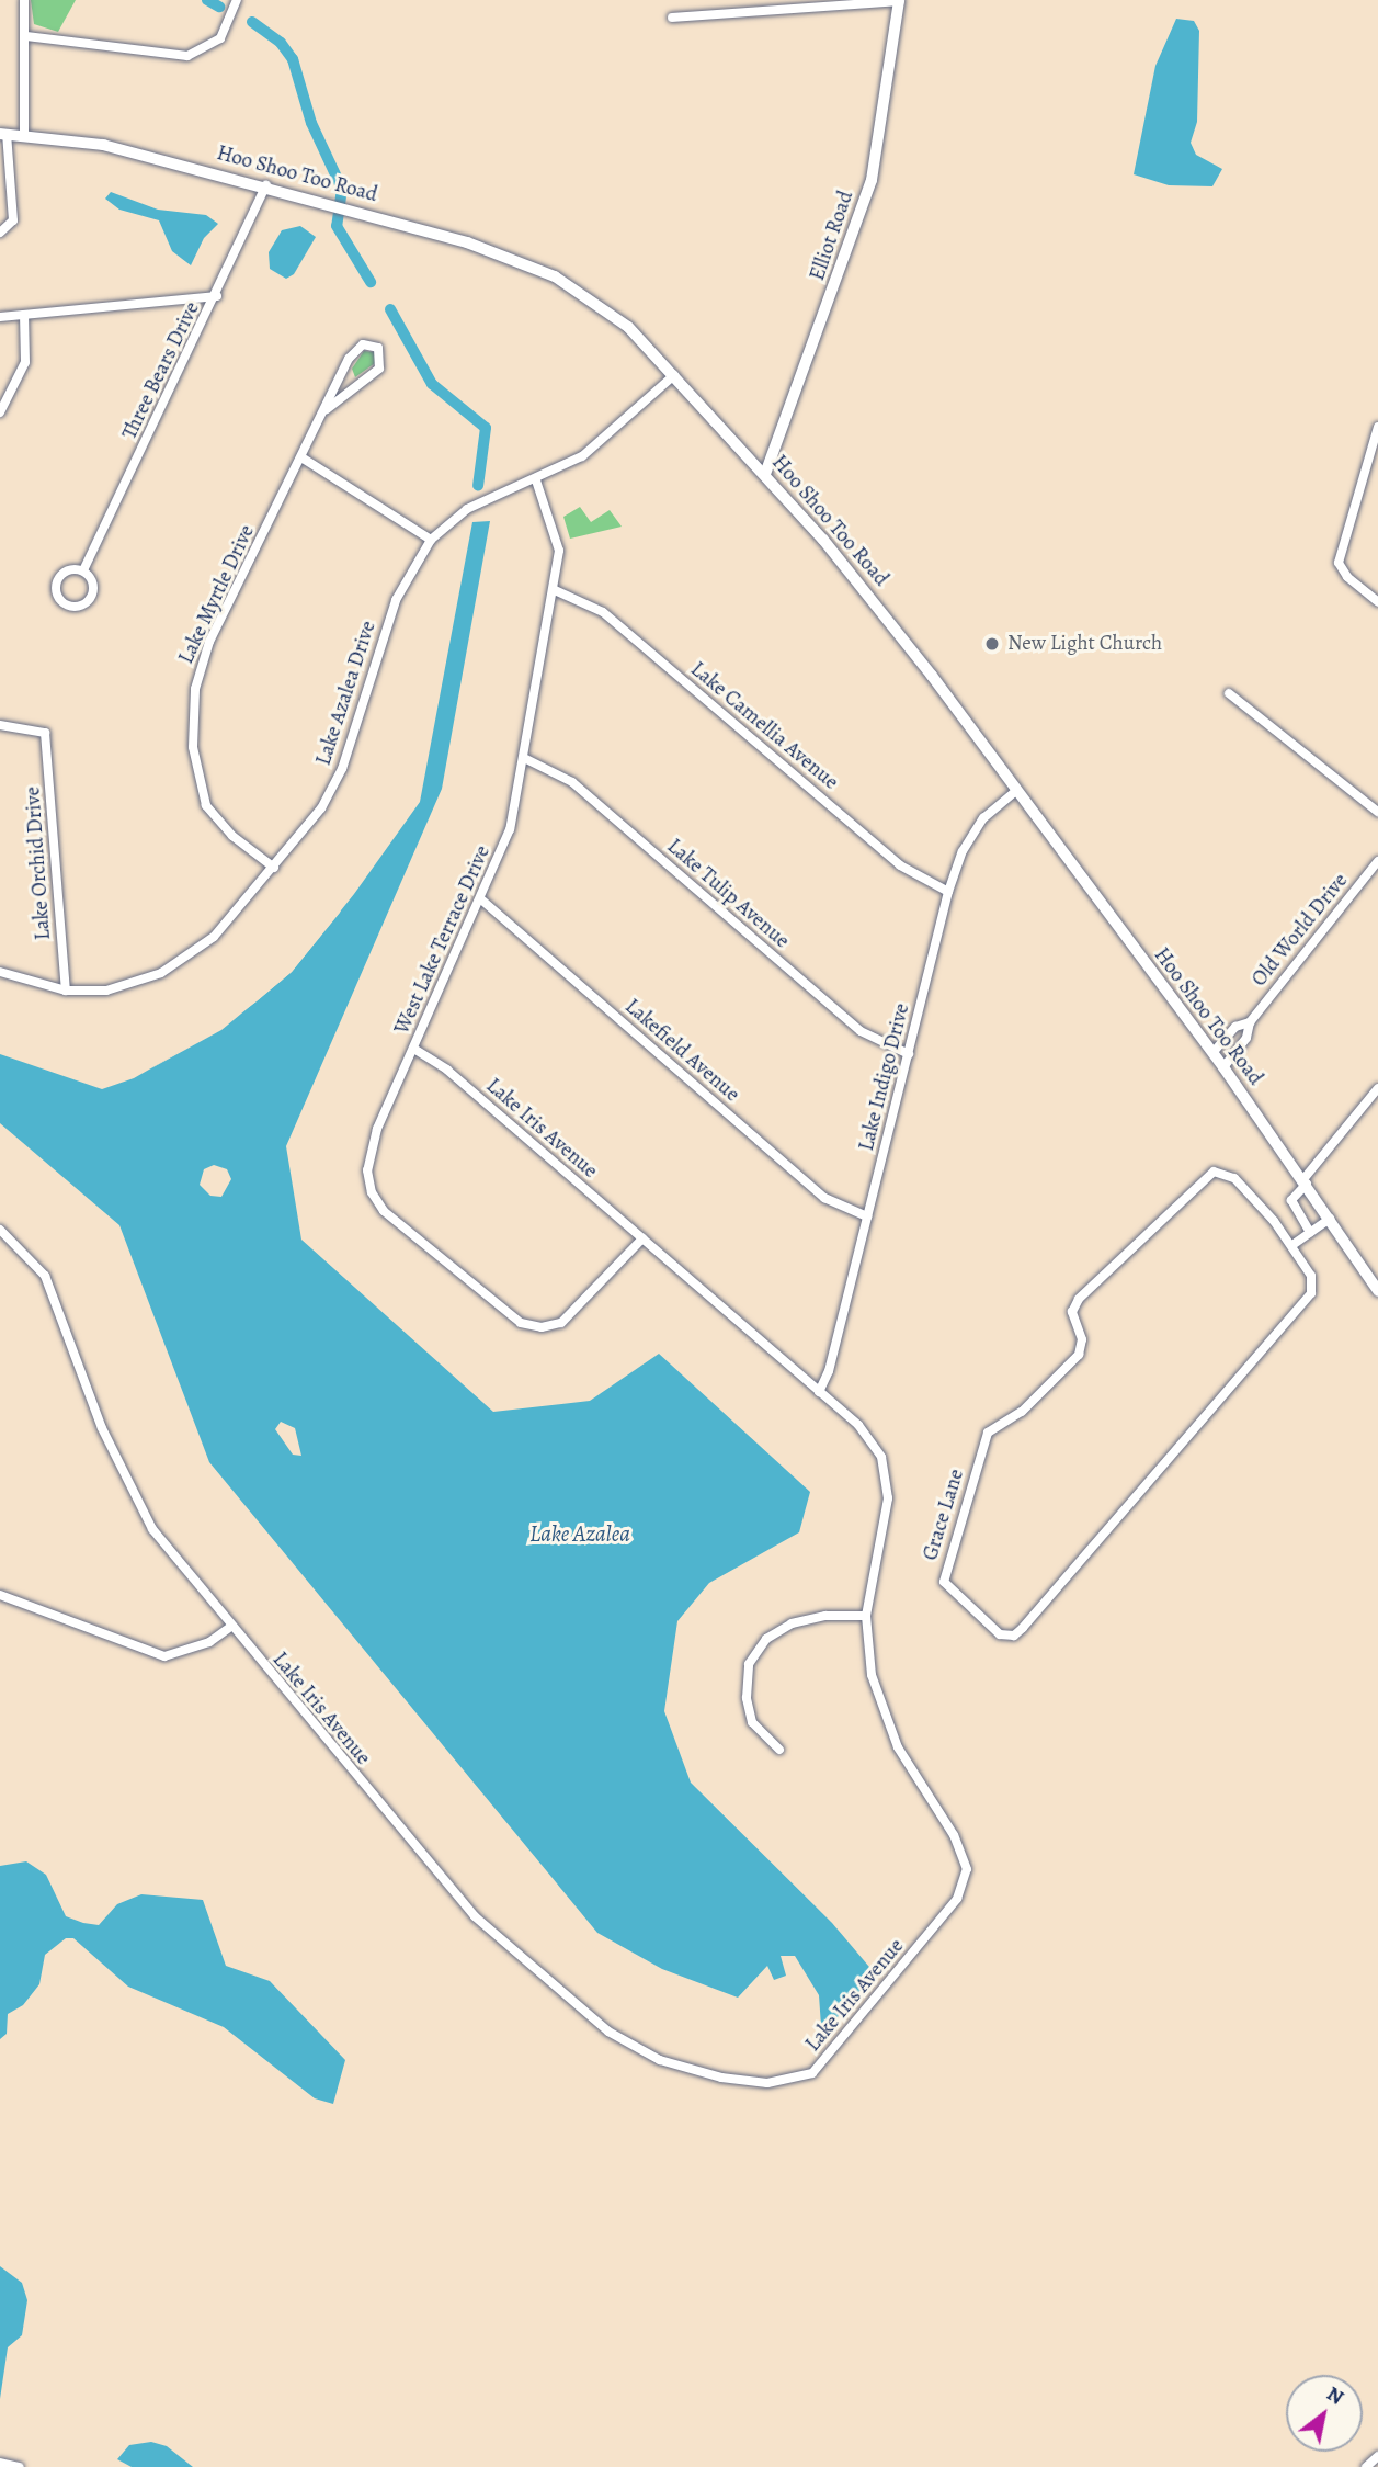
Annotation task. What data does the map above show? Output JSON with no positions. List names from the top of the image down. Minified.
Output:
{"streets":{"street":["Hoo Shoo Too Road","Elliot Road","Three Bears Drive","Lake Myrtle Drive","Lake Azalea Drive","Lake Camellia Avenue","Lake Orchid Drive","Lake Tulip Avenue","Old World Drive","West Lake Terrace Drive","Lakefield Avenue","Lake Indigo Drive","Lake Iris Avenue","Grace Lane"]},"crossings":[["Hoo Shoo Too Road","Elliot Road"],["Hoo Shoo Too Road","Three Bears Drive"],["Hoo Shoo Too Road","Lake Azalea Drive"],["Hoo Shoo Too Road","Old World Drive"],["Hoo Shoo Too Road","Lake Indigo Drive"],["Lake Myrtle Drive","Lake Azalea Drive"],["Lake Azalea Drive","Lake Orchid Drive"],["Lake Azalea Drive","West Lake Terrace Drive"],["Lake Camellia Avenue","West Lake Terrace Drive"],["Lake Camellia Avenue","Lake Indigo Drive"],["Lake Tulip Avenue","West Lake Terrace Drive"],["Lake Tulip Avenue","Lake Indigo Drive"],["West Lake Terrace Drive","Lakefield Avenue"],["West Lake Terrace Drive","Lake Iris Avenue"],["Lakefield Avenue","Lake Indigo Drive"],["Lake Indigo Drive","Lake Iris Avenue"]],"water":["Lake Azalea"],"places":["New Light Church"],"north":"top right"}
